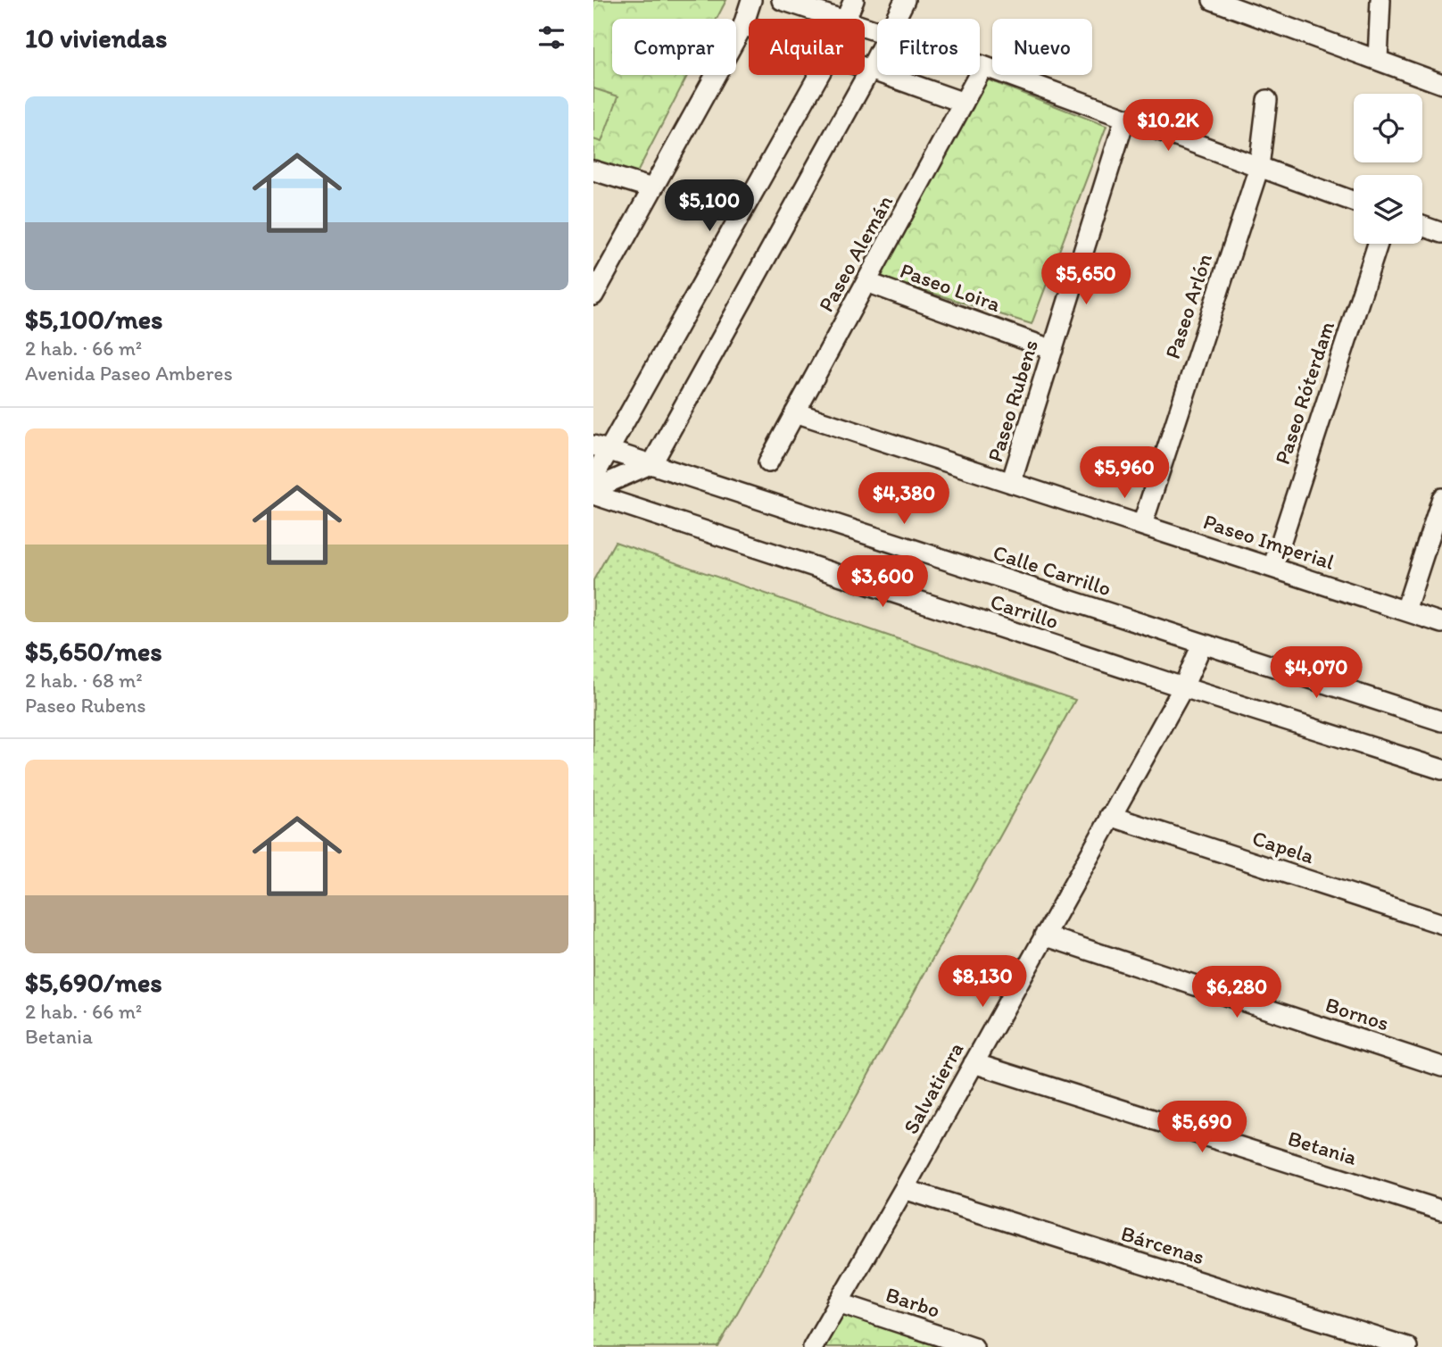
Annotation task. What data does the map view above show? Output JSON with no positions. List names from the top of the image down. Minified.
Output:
{"streets":{"street":["Paseo Alemán","Paseo Loira","Paseo Arlón","Paseo Róterdam","Paseo Rubens","Paseo Imperial","Calle Carrillo","Carrillo","Capela","Bornos","Salvatierra","Betania","Bárcenas","Barbo"]},"crossings":[["Paseo Alemán","Paseo Loira"],["Paseo Alemán","Paseo Imperial"],["Paseo Loira","Paseo Rubens"],["Paseo Arlón","Paseo Imperial"],["Paseo Róterdam","Paseo Imperial"],["Paseo Rubens","Paseo Imperial"],["Carrillo","Salvatierra"],["Capela","Salvatierra"],["Bornos","Salvatierra"],["Salvatierra","Betania"],["Salvatierra","Bárcenas"],["Salvatierra","Barbo"]],"page":{"heading":"10 viviendas","chip":["Comprar","Alquilar","Filtros","Nuevo"],"list":[{"name":"$5,100/mes","note":"2 hab. · 66 m² · Avenida Paseo Amberes"},{"name":"$5,650/mes","note":"2 hab. · 68 m² · Paseo Rubens"},{"name":"$5,690/mes","note":"2 hab. · 66 m² · Betania"}],"price":["$10.2K","$5,100","$5,650","$5,960","$4,380","$3,600","$4,070","$8,130","$6,280","$5,690"]}}
